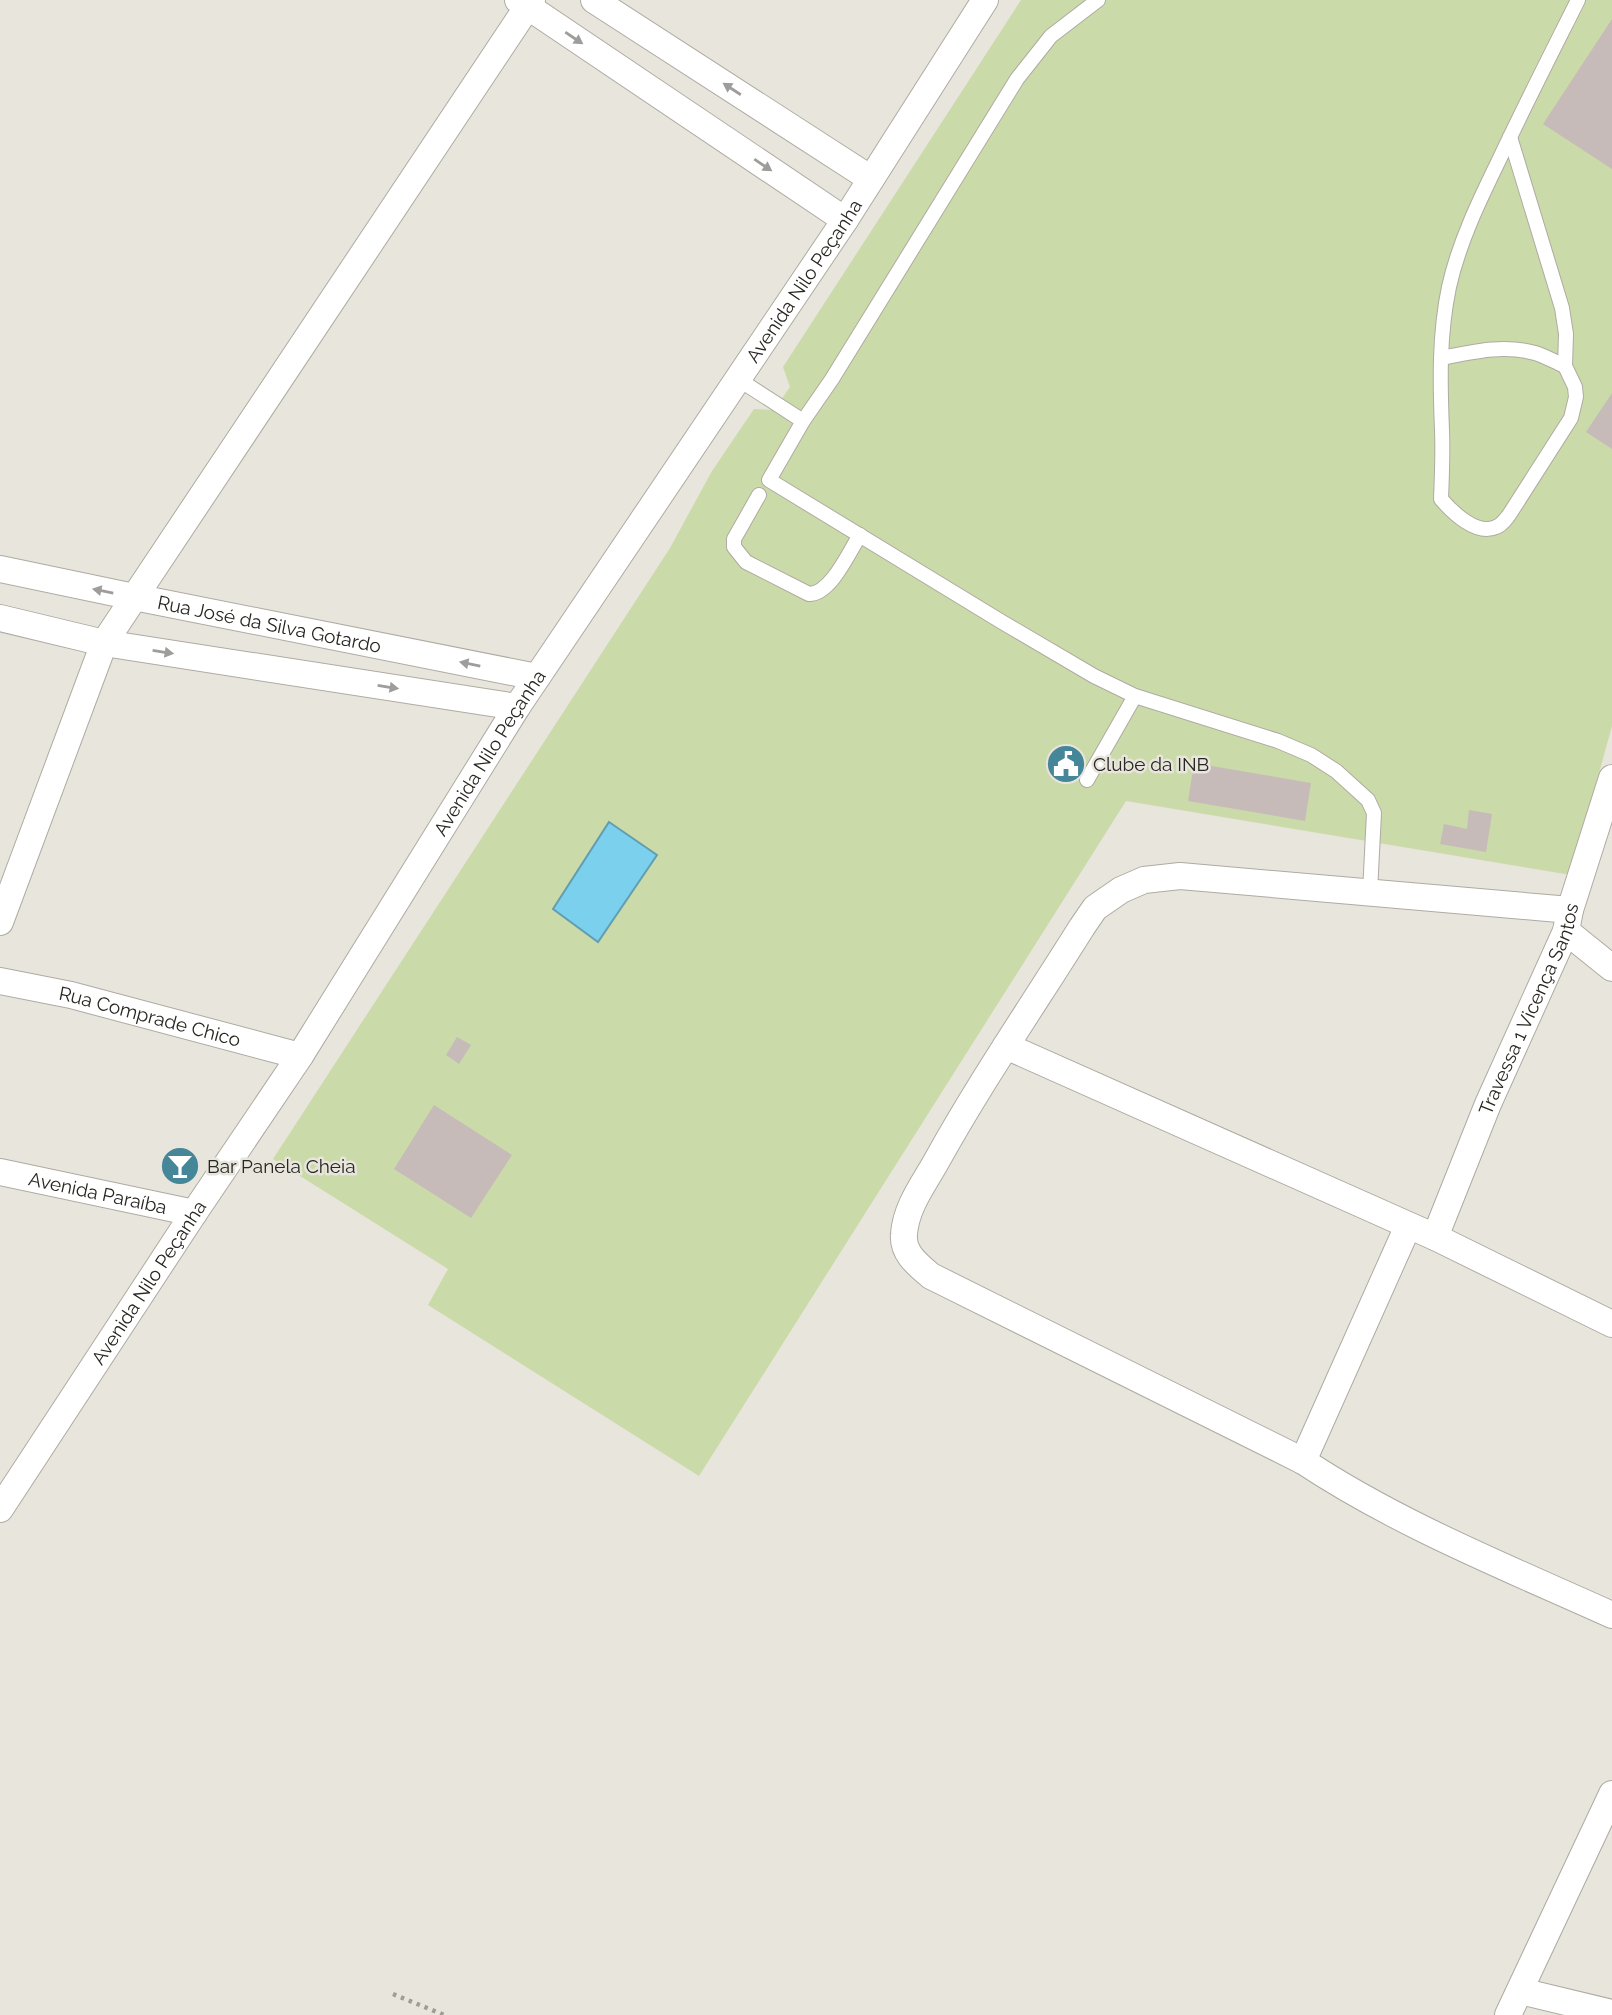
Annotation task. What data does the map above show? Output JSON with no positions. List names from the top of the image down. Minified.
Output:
{"streets":{"street":["Avenida Nilo Peçanha","Rua José da Silva Gotardo","Travessa 1 Vicença Santos","Rua Comprade Chico","Avenida Paraíba"]},"crossings":[["Avenida Nilo Peçanha","Rua José da Silva Gotardo"],["Avenida Nilo Peçanha","Rua Comprade Chico"],["Avenida Nilo Peçanha","Avenida Paraíba"]],"places":{"public building":["Clube da INB"],"bar":["Bar Panela Cheia"]}}
